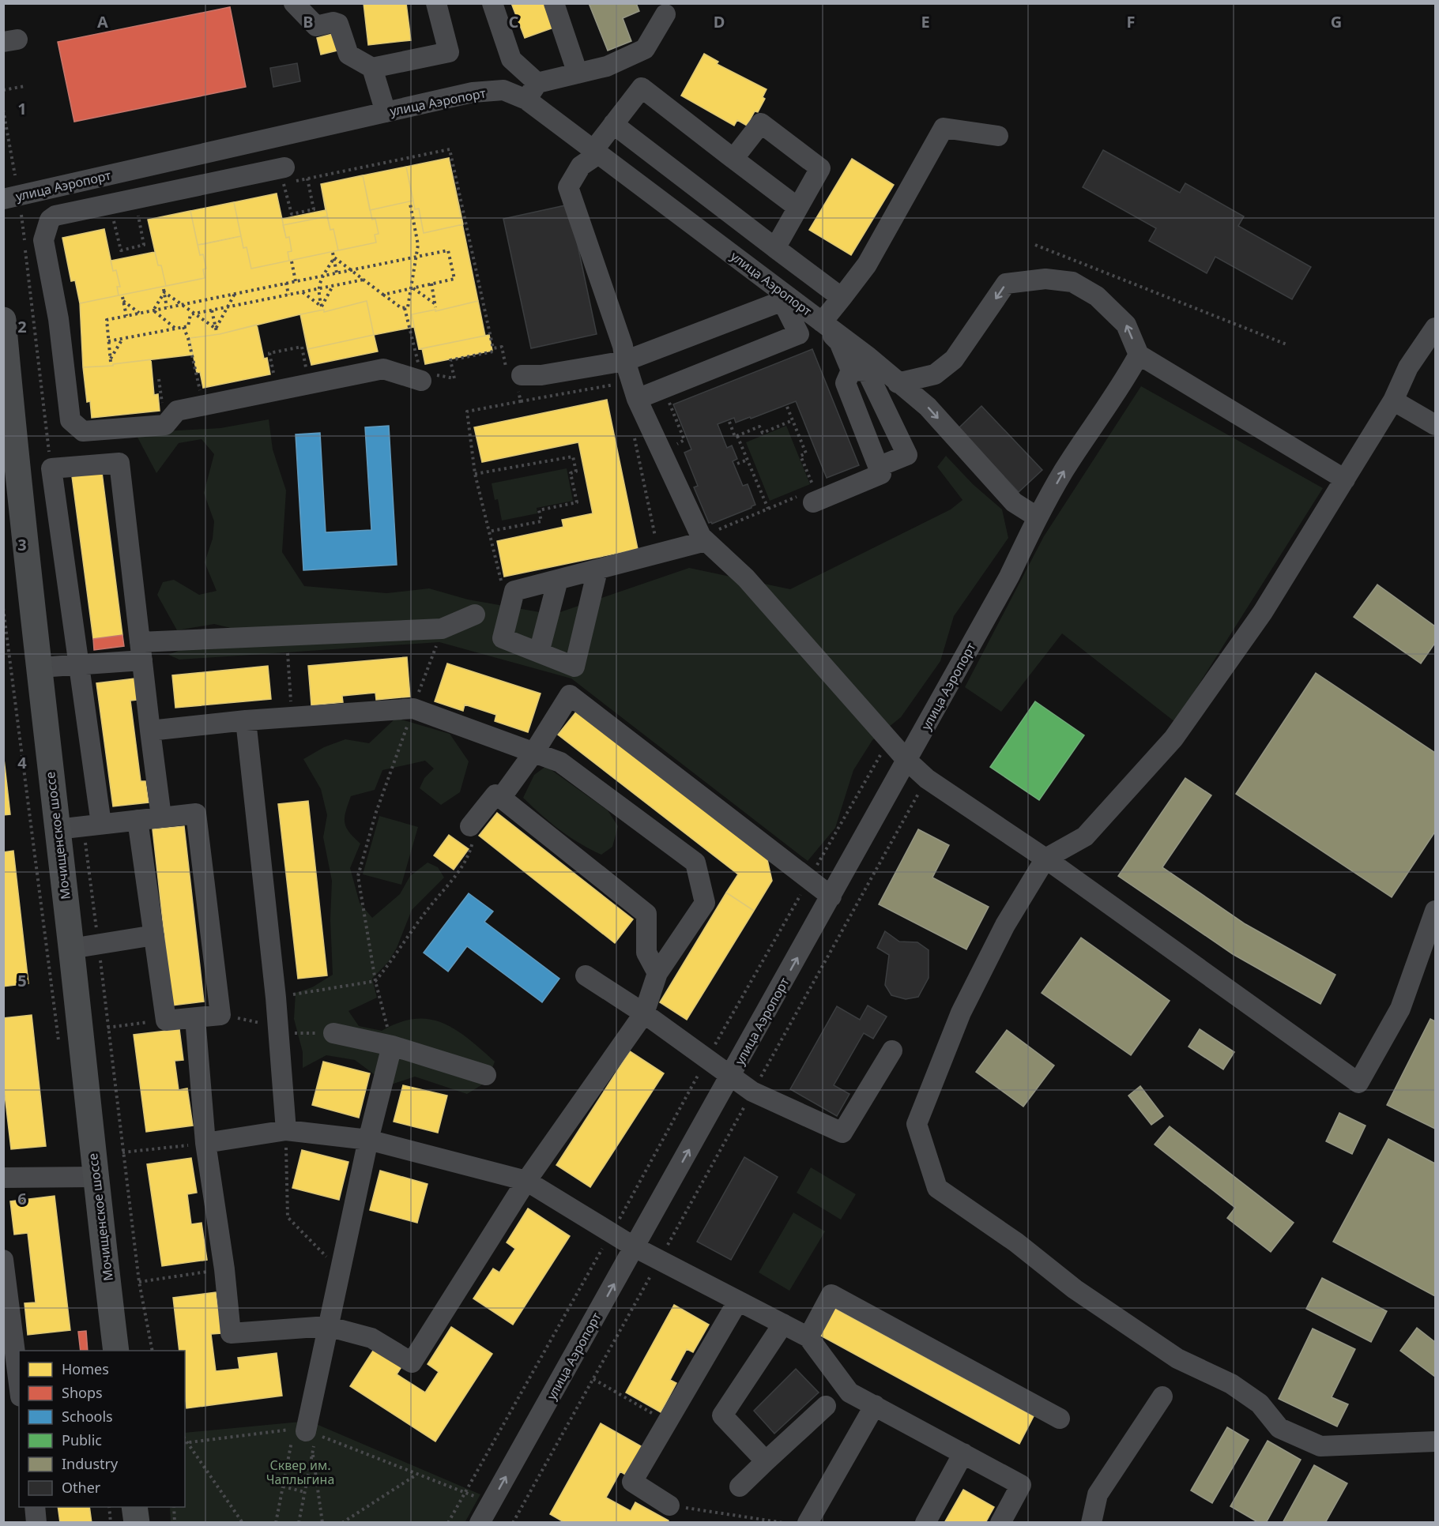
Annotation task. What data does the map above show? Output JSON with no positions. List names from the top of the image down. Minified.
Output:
{"streets":{"main road":["Мочищенское шоссе"],"street":["улица Аэропорт"]},"parks":["Сквер им. Чаплыгина"],"legend":["Homes","Shops","Schools","Public","Industry","Other"],"grid":{"columns":["A","B","C","D","E","F","G"],"rows":["1","2","3","4","5","6"]}}
